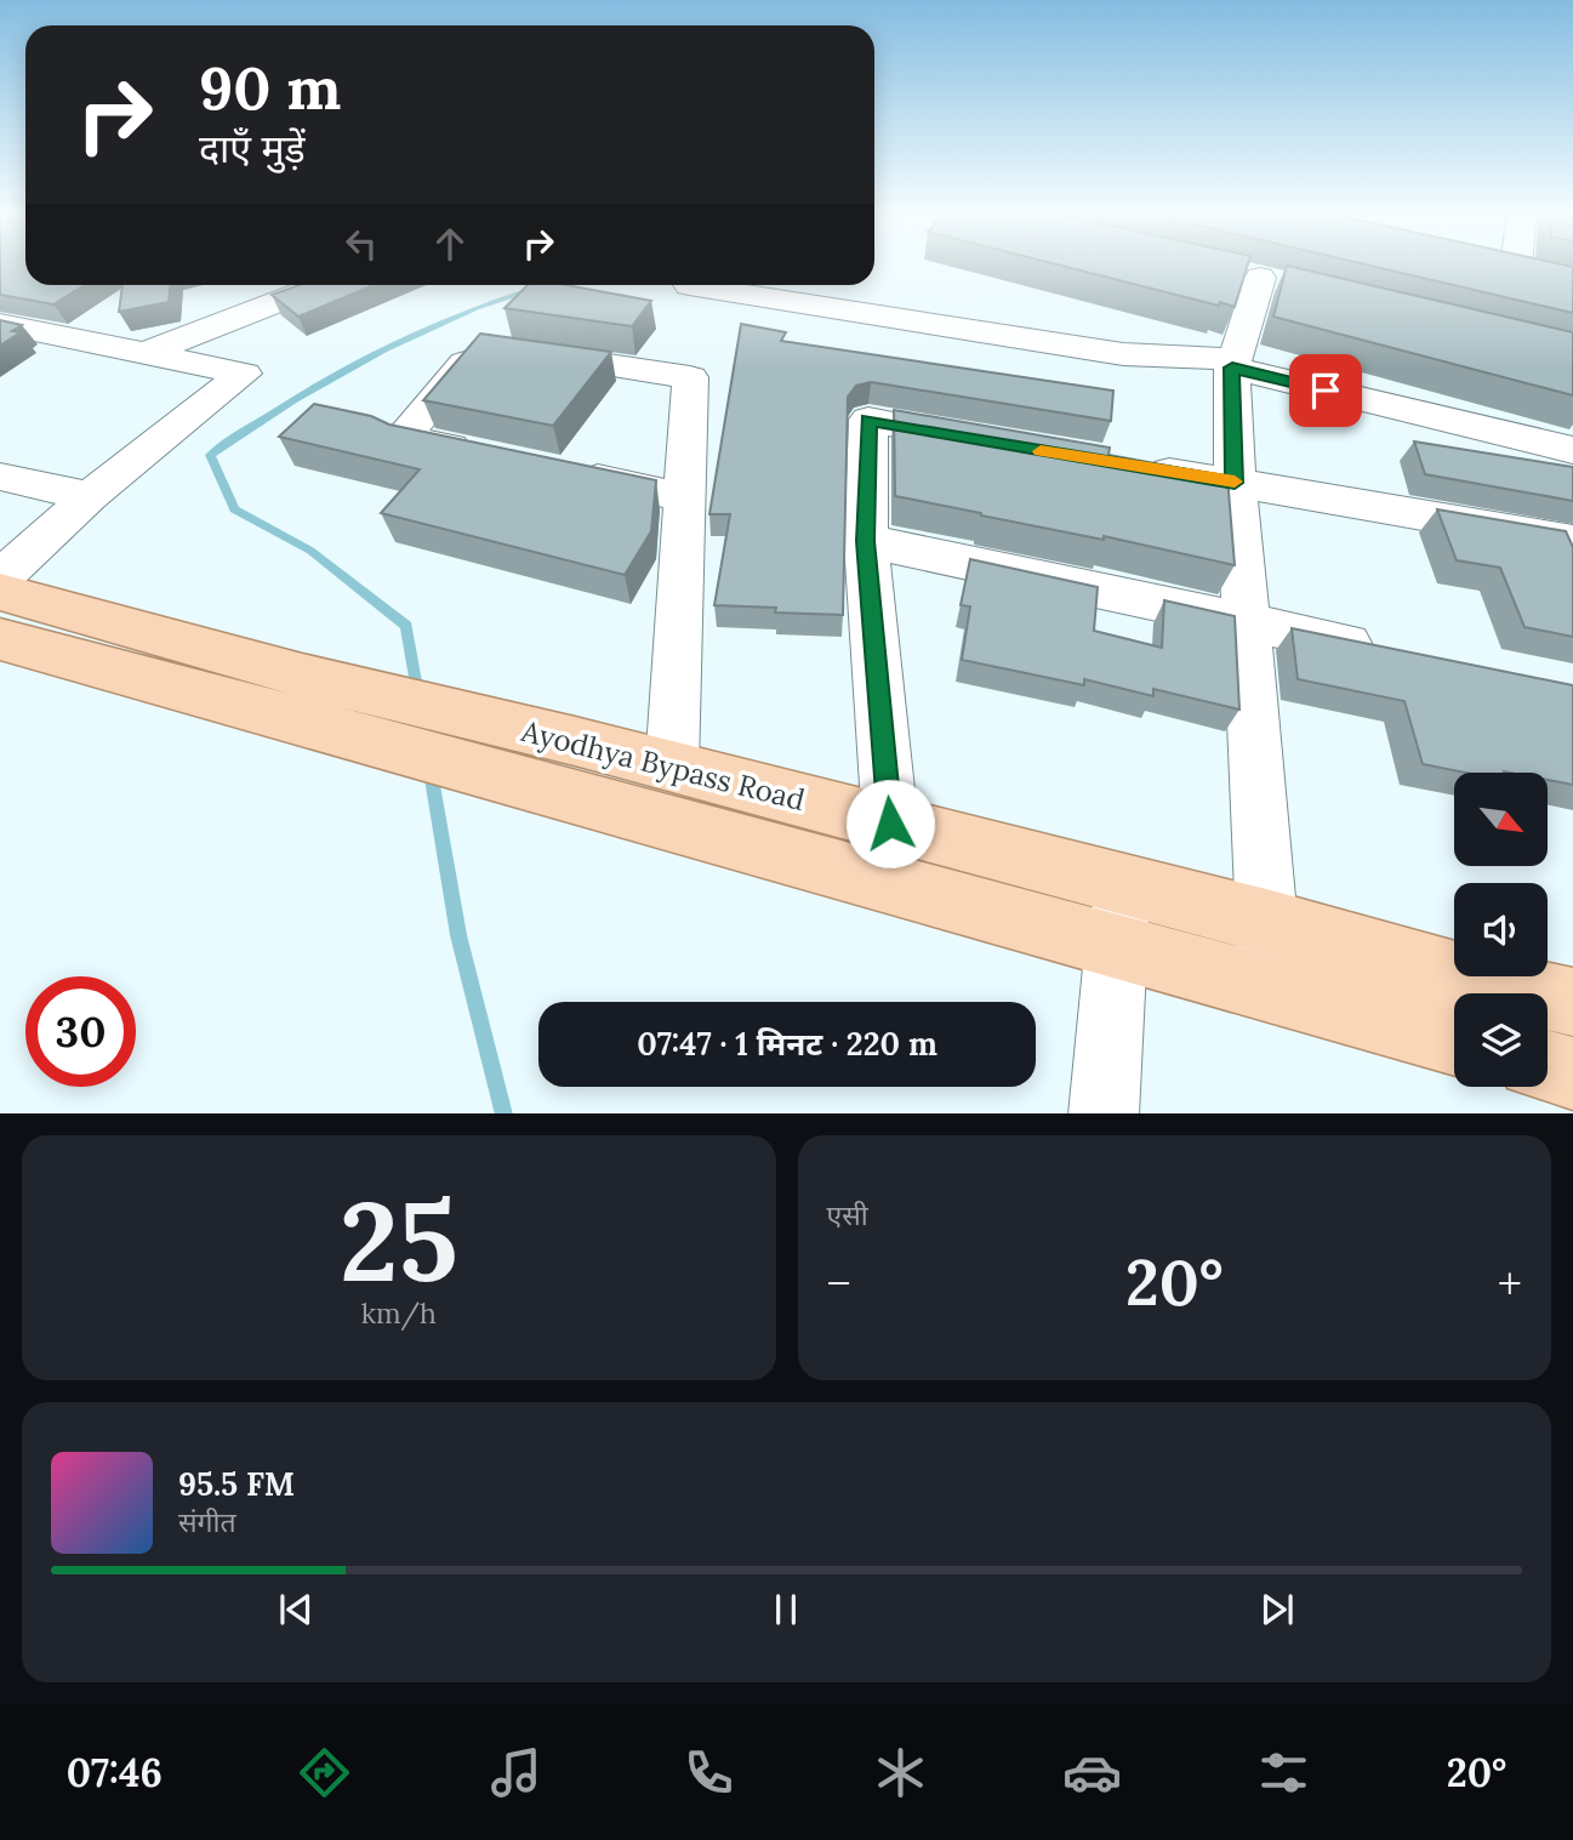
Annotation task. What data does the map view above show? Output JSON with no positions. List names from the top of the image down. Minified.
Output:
{"streets":{"main road":["Ayodhya Bypass Road"]},"north":"bottom right","page":{"turn":["90 m","दाएँ मुड़ें"],"limit":"30","trip":"07:47 · 1 मिनट · 220 m","tile":[["25","km/h"],"एसी"],"heat":["−","20°","+"],"song":["95.5 FM","संगीत"],"tabs":["07:46","20°"]}}
